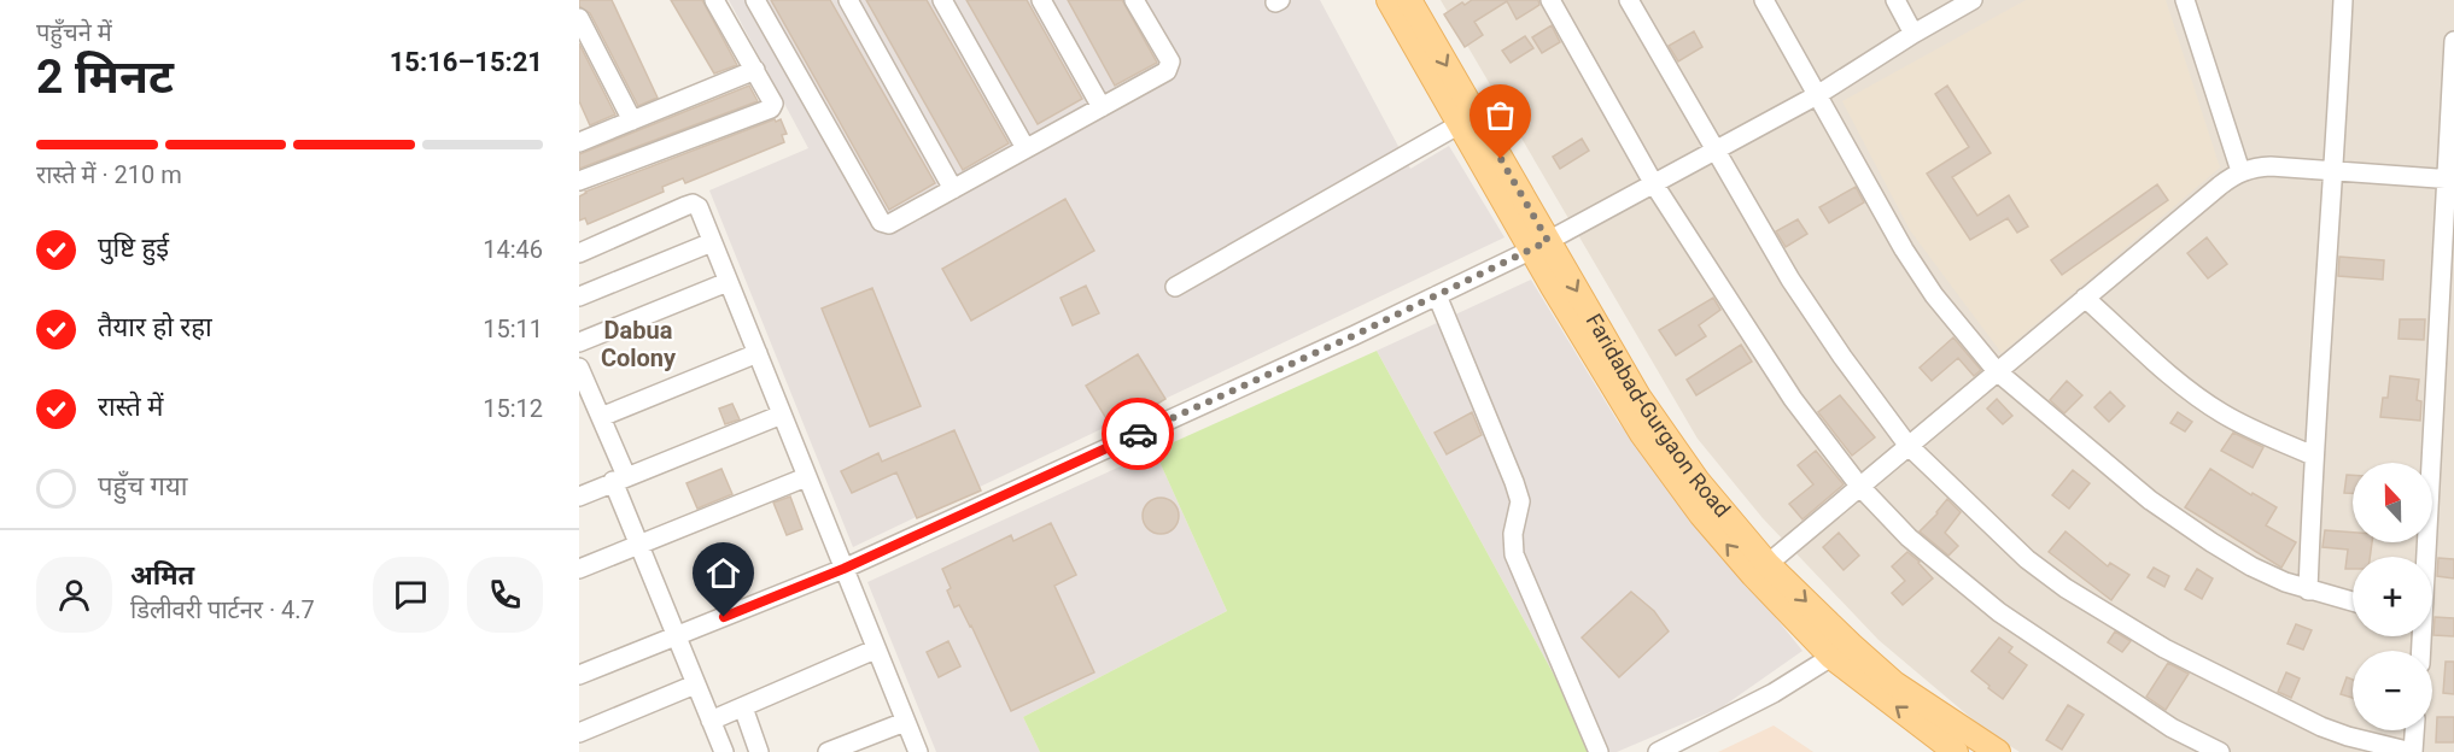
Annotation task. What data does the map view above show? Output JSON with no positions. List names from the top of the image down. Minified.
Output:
{"streets":{"main road":["Faridabad-Gurgaon Road"]},"districts":["Dabua Colony"],"north":"top","page":{"heading":["2 मिनट","पहुँचने में","15:16–15:21"],"panel":["अमित","डिलीवरी पार्टनर · 4.7"],"bar":"रास्ते में · 210 m","list":[["पुष्टि हुई","14:46"],["तैयार हो रहा","15:11"],["रास्ते में","15:12"],"पहुँच गया"],"map_buttons":["+","−"]}}
